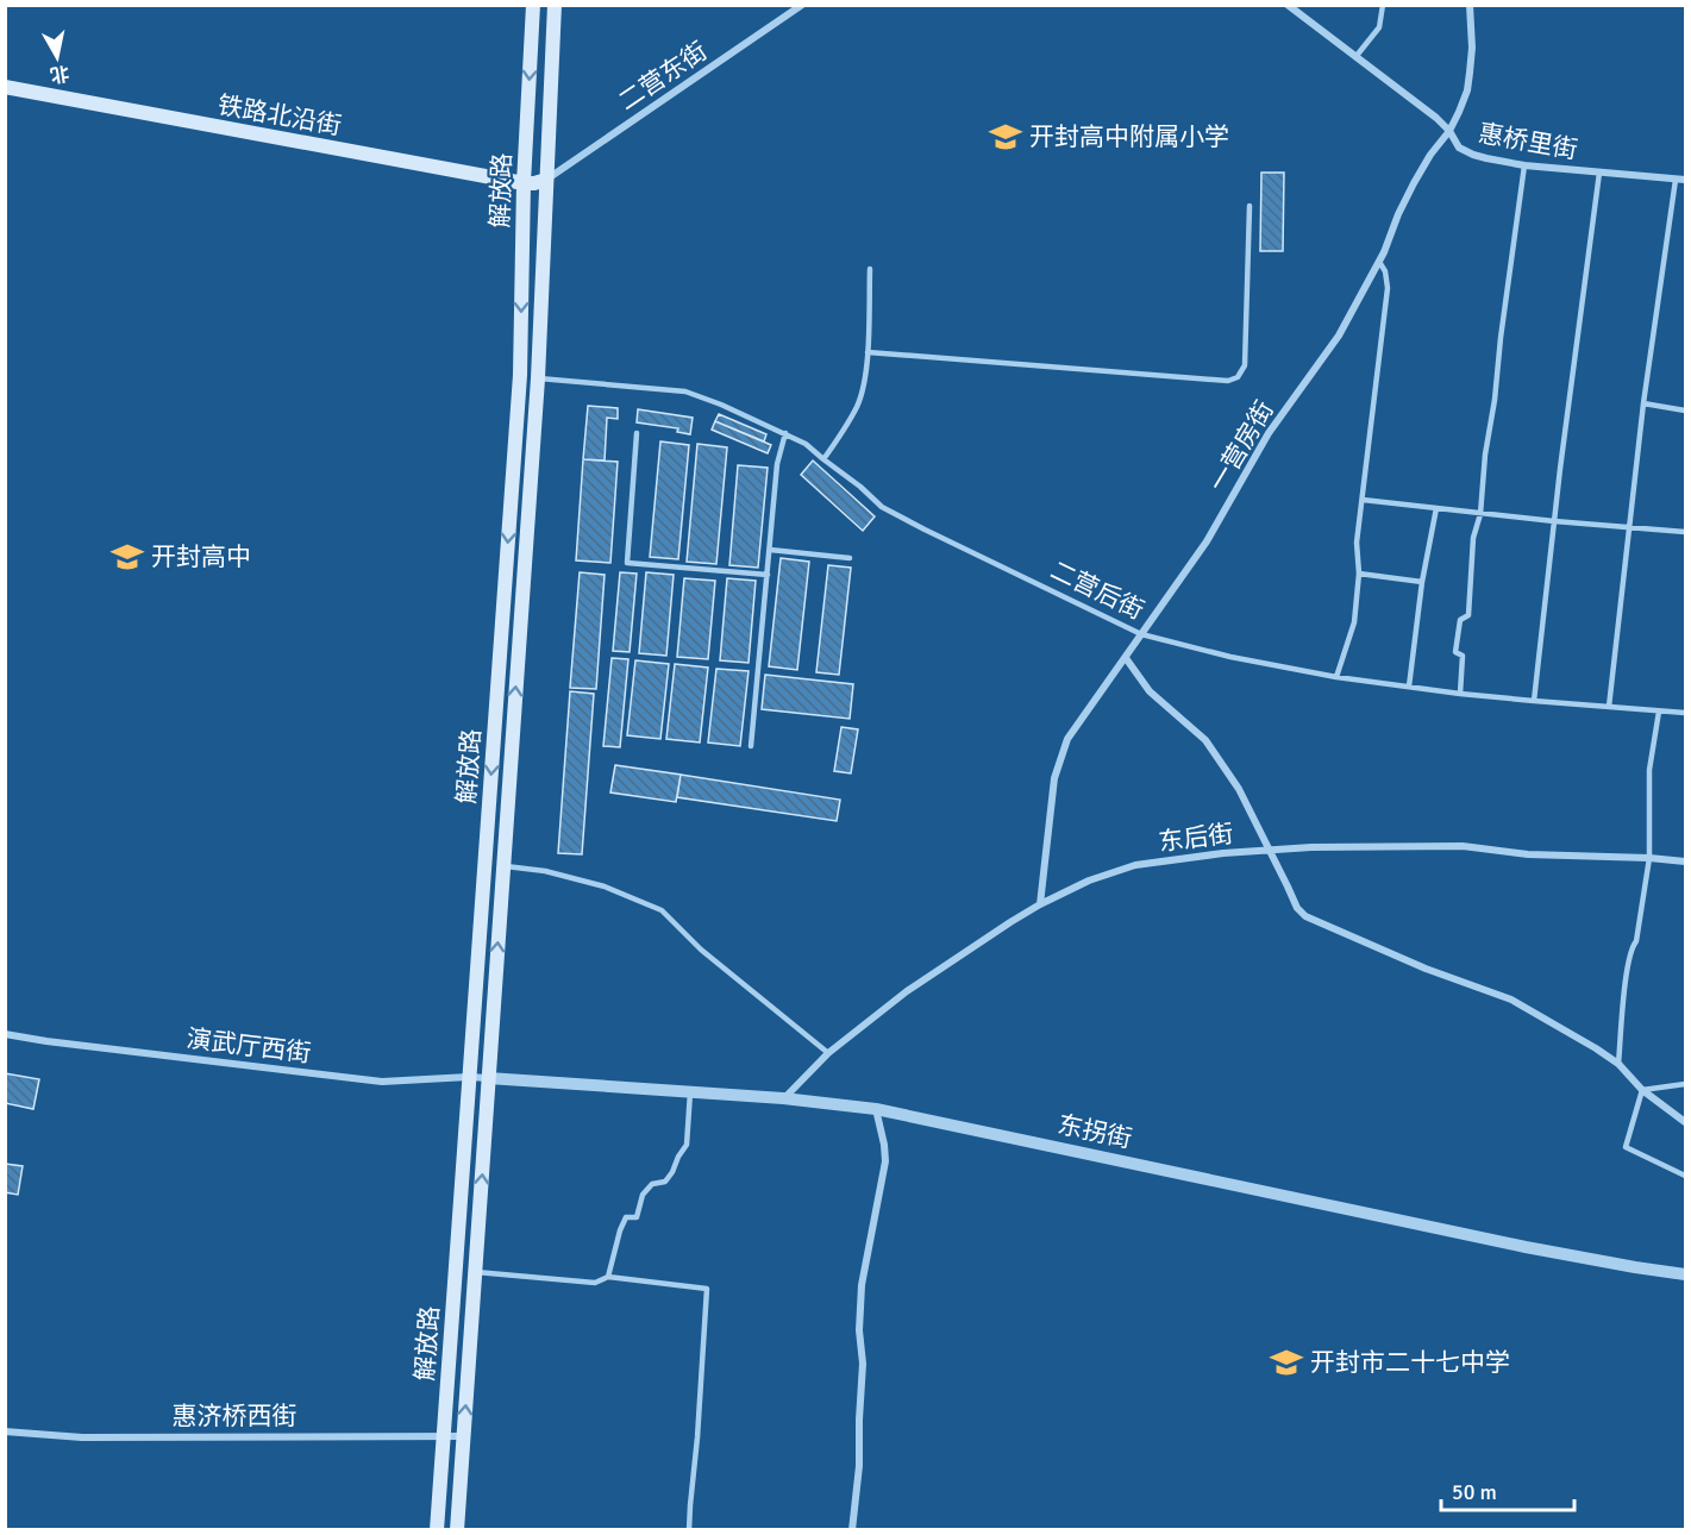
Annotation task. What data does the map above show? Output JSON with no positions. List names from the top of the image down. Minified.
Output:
{"streets":{"main road":["铁路北沿街","解放路"],"street":["二营东街","惠桥里街","一营房街","东后街","演武厅西街","东拐街","惠济桥西街"],"lane":["二营后街"]},"crossings":[["二营东街","铁路北沿街"],["二营东街","解放路"],["铁路北沿街","解放路"],["惠桥里街","一营房街"],["解放路","二营后街"],["解放路","演武厅西街"],["解放路","东拐街"],["解放路","惠济桥西街"],["一营房街","二营后街"],["一营房街","东后街"],["东后街","东拐街"],["演武厅西街","东拐街"]],"places":{"school or university":["开封高中附属小学","开封高中","开封市二十七中学"]},"scale_bar":"50 m","north":"bottom"}
